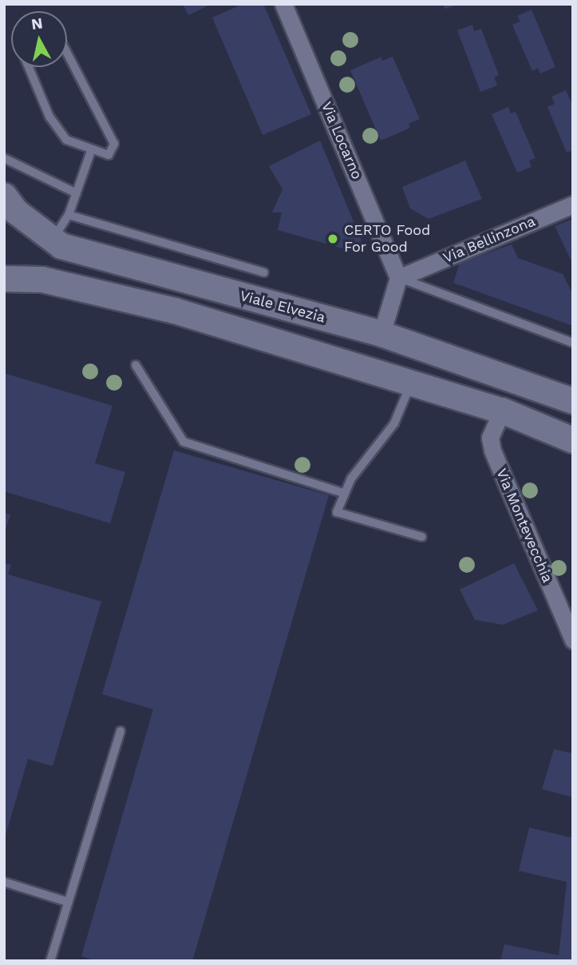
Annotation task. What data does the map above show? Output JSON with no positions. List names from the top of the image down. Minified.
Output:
{"streets":{"main road":["Viale Elvezia"],"street":["Via Locarno","Via Bellinzona","Via Montevecchia"]},"crossings":[["Via Locarno","Via Bellinzona"]],"places":["CERTO Food For Good"],"north":"top"}
